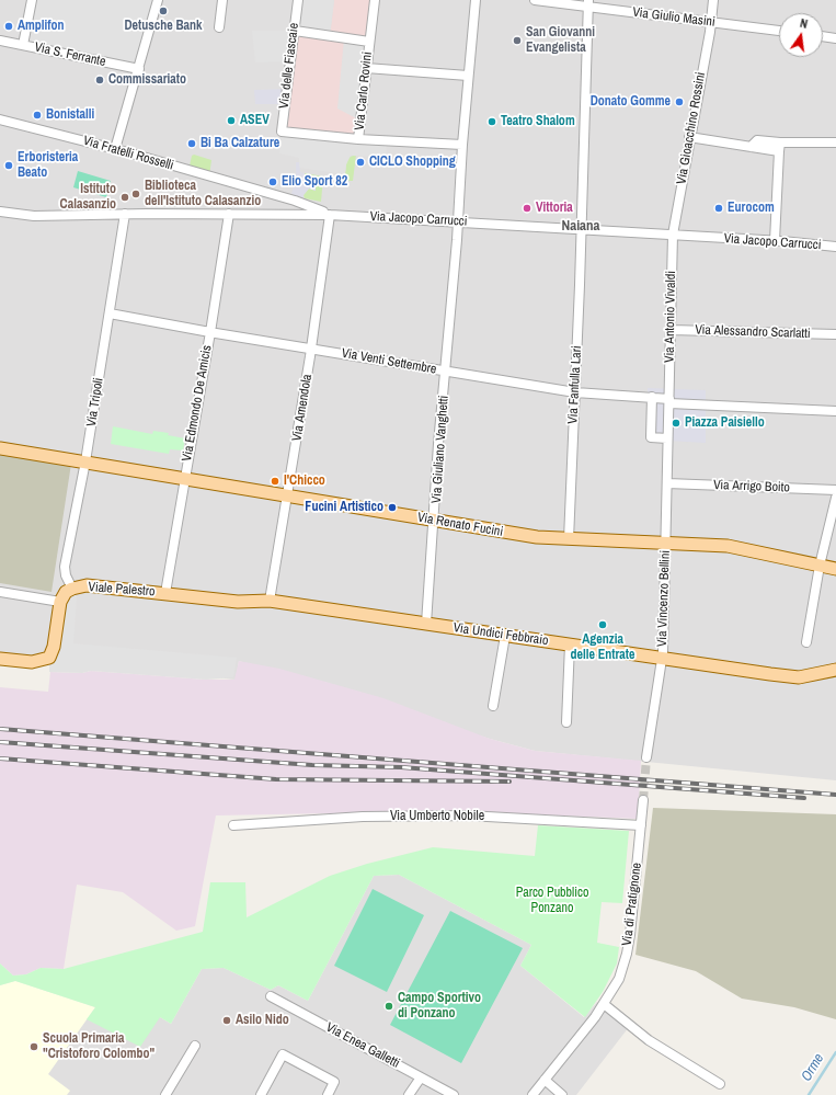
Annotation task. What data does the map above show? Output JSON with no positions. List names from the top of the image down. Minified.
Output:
{"streets":{"main road":["Via Renato Fucini","Viale Palestro","Via Undici Febbraio"],"street":["Via Giulio Masini","Via S. Ferrante","Via delle Fiascaie","Via Carlo Rovini","Via Gioacchino Rossini","Via Fratelli Rosselli","Via Jacopo Carrucci","Via Antonio Vivaldi","Via Alessandro Scarlatti","Via Venti Settembre","Via Fanfulla Lari","Via Tripoli","Via Edmondo De Amicis","Via Amendola","Via Giuliano Vanghetti","Via Arrigo Boito","Via Vincenzo Bellini","Via Umberto Nobile","Via di Pratignone","Via Enea Galletti"]},"crossings":[["Via Giulio Masini","Via Gioacchino Rossini"],["Via Giulio Masini","Via Fanfulla Lari"],["Via delle Fiascaie","Via Carlo Rovini"],["Via Gioacchino Rossini","Via Jacopo Carrucci"],["Via Gioacchino Rossini","Via Antonio Vivaldi"],["Via Fratelli Rosselli","Via Jacopo Carrucci"],["Via Fratelli Rosselli","Via Amendola"],["Via Jacopo Carrucci","Via Antonio Vivaldi"],["Via Jacopo Carrucci","Via Fanfulla Lari"],["Via Jacopo Carrucci","Via Tripoli"],["Via Jacopo Carrucci","Via Edmondo De Amicis"],["Via Jacopo Carrucci","Via Amendola"],["Via Jacopo Carrucci","Via Giuliano Vanghetti"],["Via Antonio Vivaldi","Via Alessandro Scarlatti"],["Via Antonio Vivaldi","Via Venti Settembre"],["Via Antonio Vivaldi","Via Vincenzo Bellini"],["Via Venti Settembre","Via Fanfulla Lari"],["Via Venti Settembre","Via Tripoli"],["Via Venti Settembre","Via Edmondo De Amicis"],["Via Venti Settembre","Via Amendola"],["Via Venti Settembre","Via Giuliano Vanghetti"],["Via Fanfulla Lari","Via Renato Fucini"],["Via Tripoli","Via Renato Fucini"],["Via Tripoli","Viale Palestro"],["Via Edmondo De Amicis","Via Renato Fucini"],["Via Edmondo De Amicis","Viale Palestro"],["Via Edmondo De Amicis","Via Undici Febbraio"],["Via Amendola","Via Renato Fucini"],["Via Amendola","Via Undici Febbraio"],["Via Giuliano Vanghetti","Via Renato Fucini"],["Via Giuliano Vanghetti","Via Undici Febbraio"],["Via Arrigo Boito","Via Vincenzo Bellini"],["Via Renato Fucini","Via Vincenzo Bellini"],["Viale Palestro","Via Undici Febbraio"],["Via Vincenzo Bellini","Via Undici Febbraio"],["Via Umberto Nobile","Via di Pratignone"]],"districts":["Naiana"],"water":["Orme"],"parks":["Parco Pubblico Ponzano"],"places":["Detusche Bank","Amplifon","San Giovanni Evangelista","Commissariato","Donato Gomme","Bonistalli","ASEV","Teatro Shalom","Bi Ba Calzature","CICLO Shopping","Erboristeria Beato","Elio Sport 82","Biblioteca dell'Istituto Calasanzio","Istituto Calasanzio","Vittoria","Eurocom","Piazza Paisiello","I'Chicco","Fucini Artistico","Agenzia delle Entrate","Campo Sportivo di Ponzano","Asilo Nido","Scuola Primaria \"Cristoforo Colombo\""],"north":"top"}
